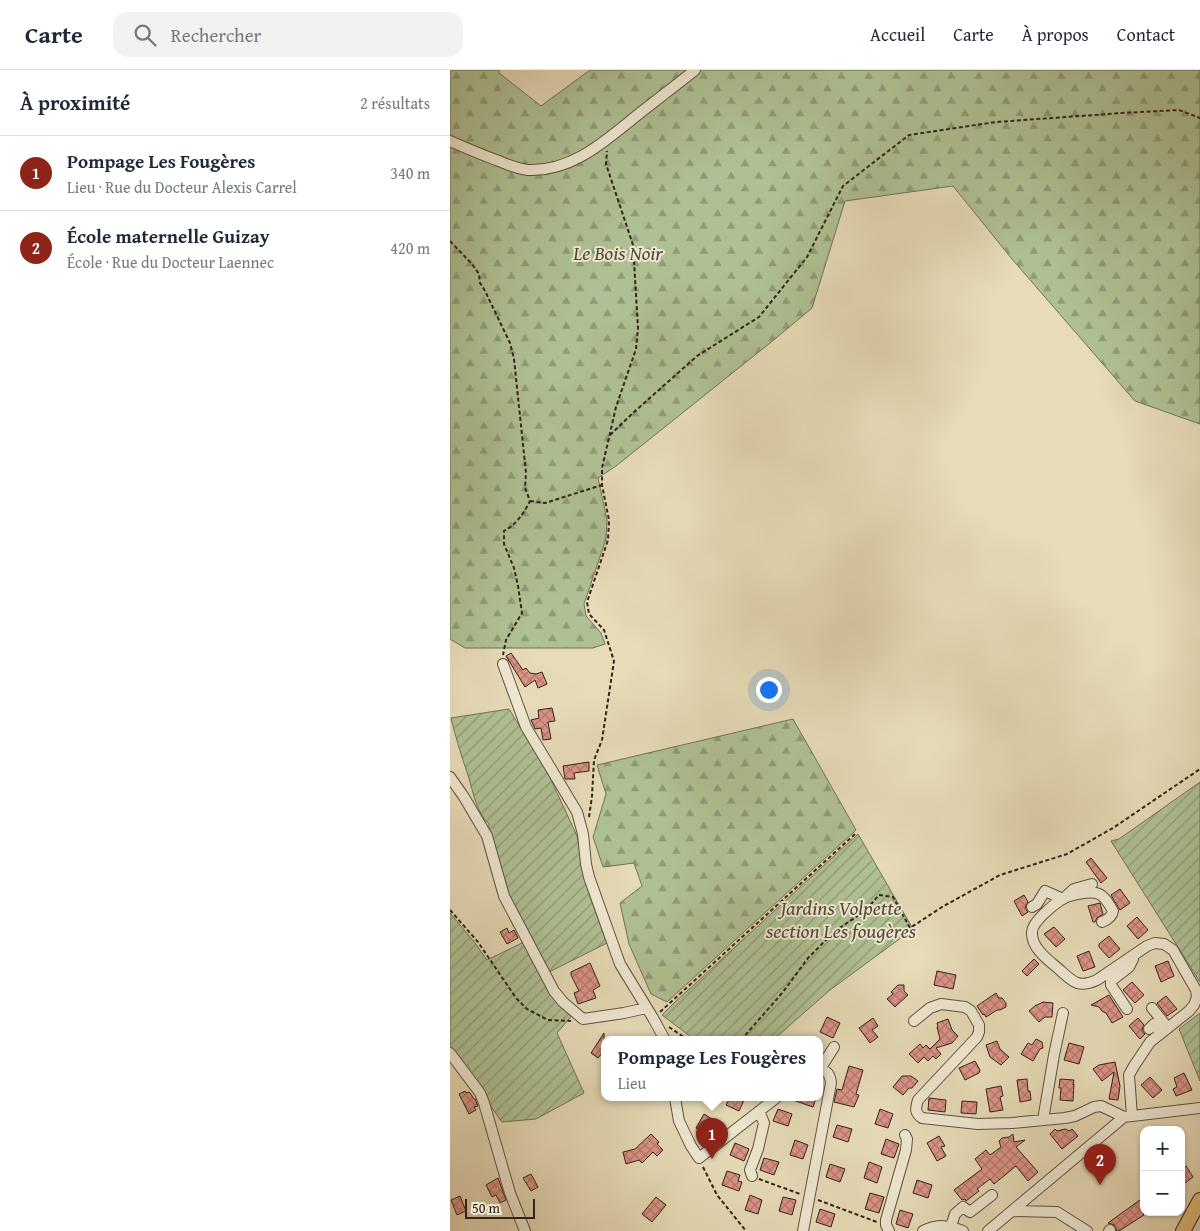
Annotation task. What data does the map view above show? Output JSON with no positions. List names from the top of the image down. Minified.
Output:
{"parks":["Le Bois Noir","Jardins Volpette section Les fougères"],"scale_bar":"50 m","page":{"header":"Carte","search":"Rechercher","nav":["Accueil","Carte","À propos","Contact"],"heading":["À proximité","2 résultats"],"list":[{"mark":"1","name":"Pompage Les Fougères","note":"Lieu · Rue du Docteur Alexis Carrel","value":"340 m"},{"mark":"2","name":"École maternelle Guizay","note":"École · Rue du Docteur Laennec","value":"420 m"}],"popup":["Pompage Les Fougères","Lieu"],"pins":["1","2"],"map_buttons":["+","−"],"scale":"50 m"}}
